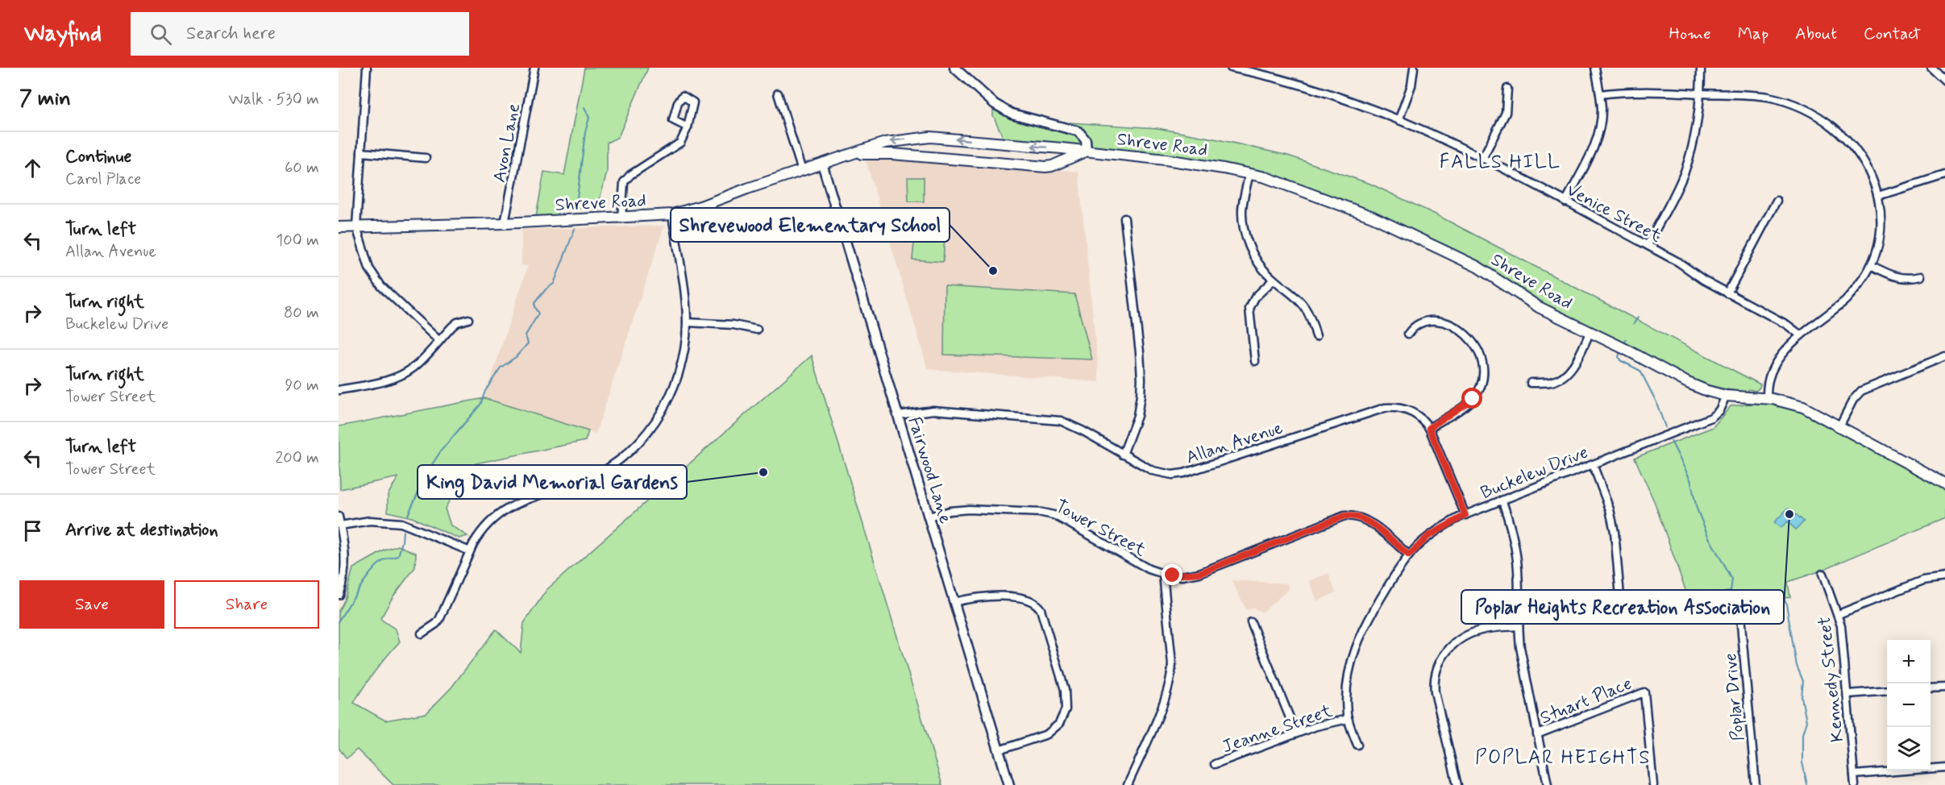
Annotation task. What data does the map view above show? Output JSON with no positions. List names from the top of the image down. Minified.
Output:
{"streets":{"main road":["Shreve Road"],"street":["Avon Lane","Venice Street","Allan Avenue","Fairwood Lane","Buckelew Drive","Tower Street","Kennedy Street","Poplar Drive","Stuart Place","Jeanne Street"]},"crossings":[["Avon Lane","Shreve Road"],["Shreve Road","Fairwood Lane"],["Shreve Road","Buckelew Drive"],["Allan Avenue","Fairwood Lane"],["Allan Avenue","Buckelew Drive"],["Fairwood Lane","Tower Street"],["Buckelew Drive","Tower Street"],["Buckelew Drive","Jeanne Street"]],"districts":["FALLS HILL","POPLAR HEIGHTS"],"places":["Shrevewood Elementary School","King David Memorial Gardens","Poplar Heights Recreation Association"],"page":{"header":"Wayfind","search":"Search here","nav":["Home","Map","About","Contact"],"heading":["7 min","Walk · 530 m"],"list":[["Continue","Carol Place","60 m"],["Turn left","Allan Avenue","100 m"],["Turn right","Buckelew Drive","80 m"],["Turn right","Tower Street","90 m"],["Turn left","Tower Street","200 m"],"Arrive at destination"],"buttons":["Save","Share"],"map_buttons":["+","−"]}}
